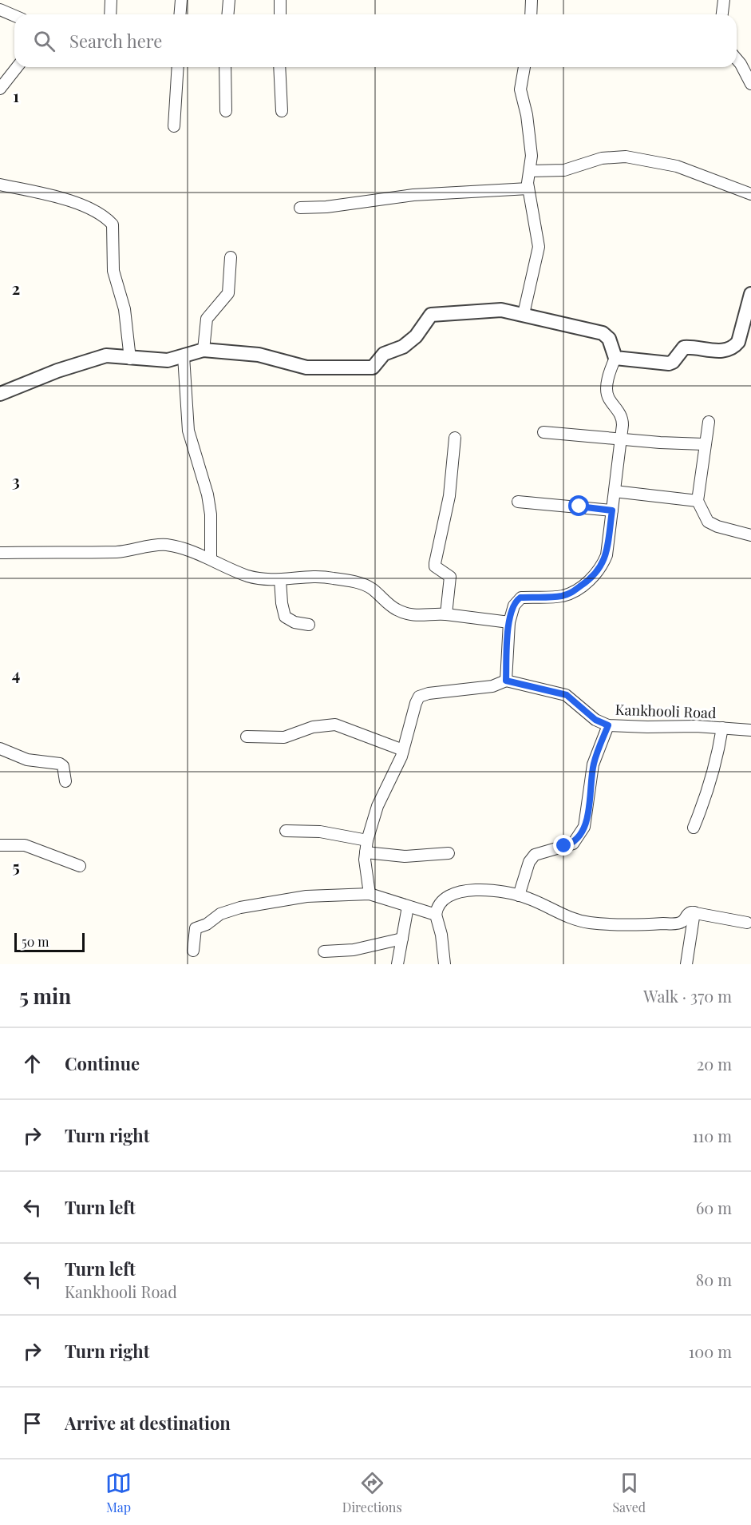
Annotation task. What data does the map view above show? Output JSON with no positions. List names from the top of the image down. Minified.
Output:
{"streets":{"street":["Kankhooli Road"]},"scale_bar":"50 m","page":{"search":"Search here","scale":"50 m","heading":["5 min","Walk · 370 m"],"list":[["Continue","20 m"],["Turn right","110 m"],["Turn left","60 m"],["Turn left","Kankhooli Road","80 m"],["Turn right","100 m"],"Arrive at destination"],"nav":["Map","Directions","Saved"]},"grid":{"rows":["1","2","3","4","5"]}}
